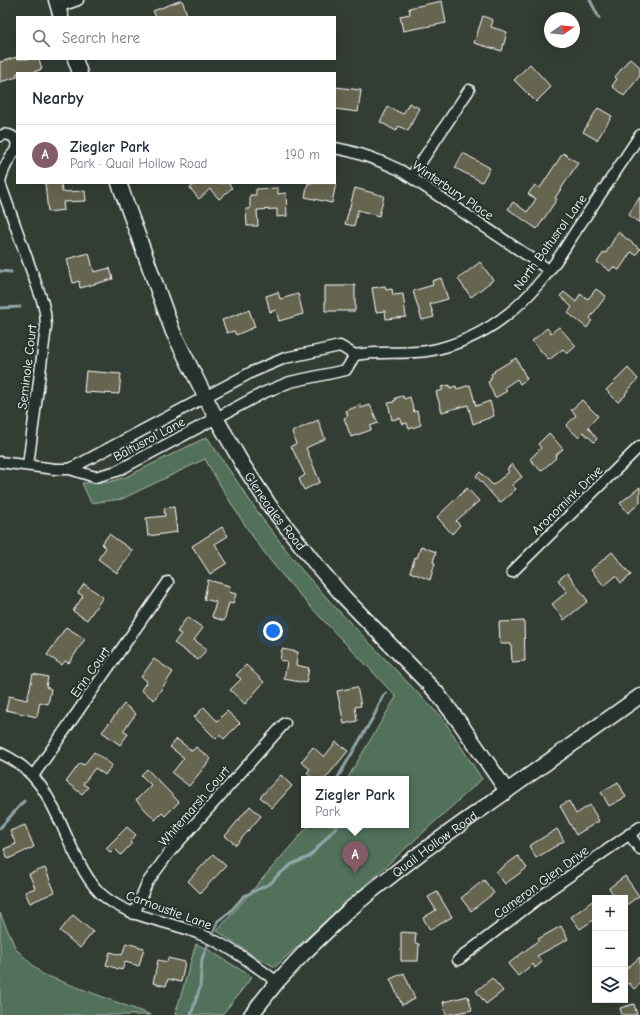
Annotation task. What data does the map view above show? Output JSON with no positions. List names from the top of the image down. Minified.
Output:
{"streets":{"street":["Winterbury Place","North Baltusrol Lane","Seminole Court","Baltusrol Lane","Aronomink Drive","Gleneagles Road","Erin Court","Whitemarsh Court","Quail Hollow Road","Cameron Glen Drive","Carnoustie Lane"]},"crossings":[["Winterbury Place","North Baltusrol Lane"],["North Baltusrol Lane","Baltusrol Lane"],["Seminole Court","Baltusrol Lane"],["Baltusrol Lane","Gleneagles Road"],["Gleneagles Road","Quail Hollow Road"],["Erin Court","Carnoustie Lane"],["Whitemarsh Court","Carnoustie Lane"],["Quail Hollow Road","Carnoustie Lane"]],"north":"right","page":{"search":"Search here","heading":"Nearby","list":[{"mark":"A","name":"Ziegler Park","note":"Park · Quail Hollow Road","value":"190 m"}],"popup":["Ziegler Park","Park"],"pins":"A","map_buttons":["+","−"]}}
